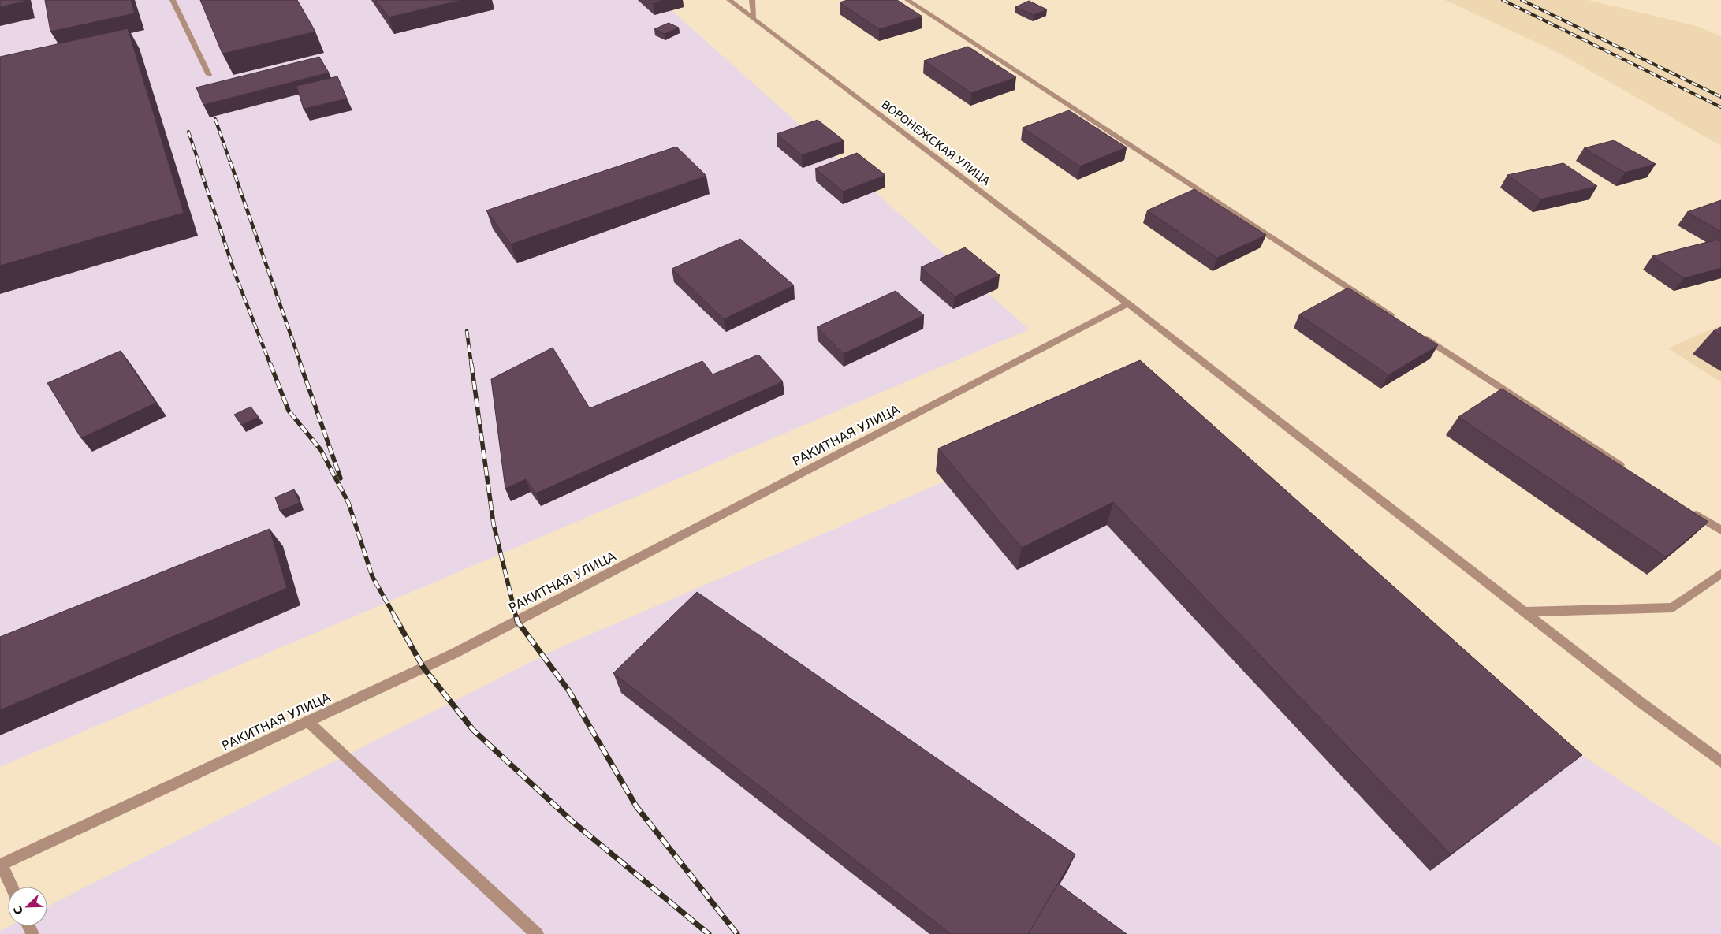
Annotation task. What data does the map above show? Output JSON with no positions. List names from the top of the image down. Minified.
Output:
{"streets":{"street":["ВОРОНЕЖСКАЯ УЛИЦА","РАКИТНАЯ УЛИЦА"]},"crossings":[["ВОРОНЕЖСКАЯ УЛИЦА","РАКИТНАЯ УЛИЦА"]],"north":"bottom left"}
